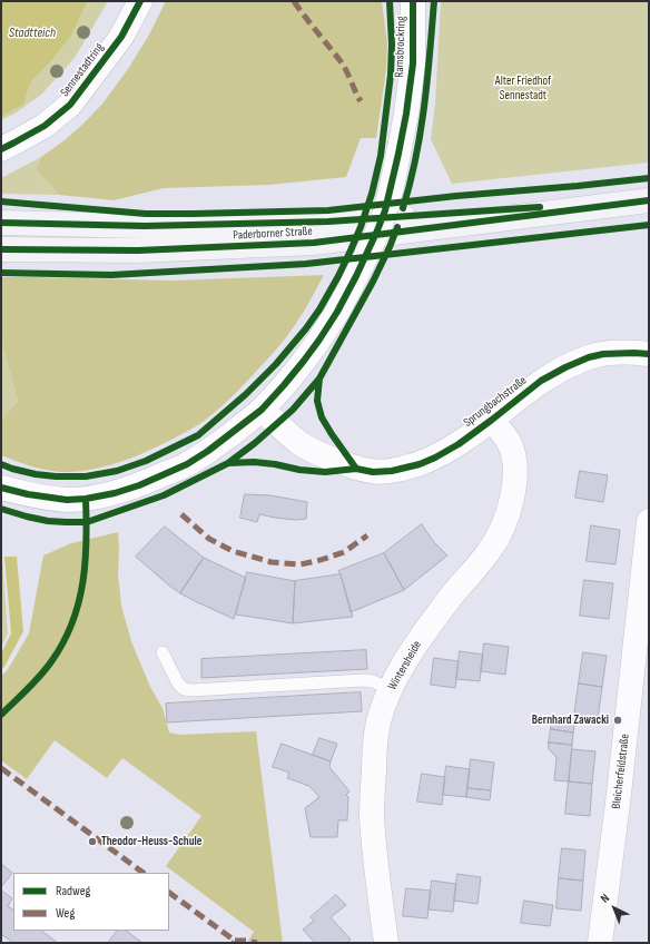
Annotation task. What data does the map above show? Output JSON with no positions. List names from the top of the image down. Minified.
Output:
{"streets":{"main road":["Paderborner Straße"],"street":["Ramsbrockring","Sennestadtring","Sprungbachstraße","Wintersheide","Bleicherfeldstraße"]},"crossings":[["Ramsbrockring","Sprungbachstraße"],["Sprungbachstraße","Wintersheide"]],"water":["Stadtteich"],"parks":["Alter Friedhof Sennestadt"],"places":["Bernhard Zawacki","Theodor-Heuss-Schule"],"legend":["Radweg","Weg"],"north":"top left"}
